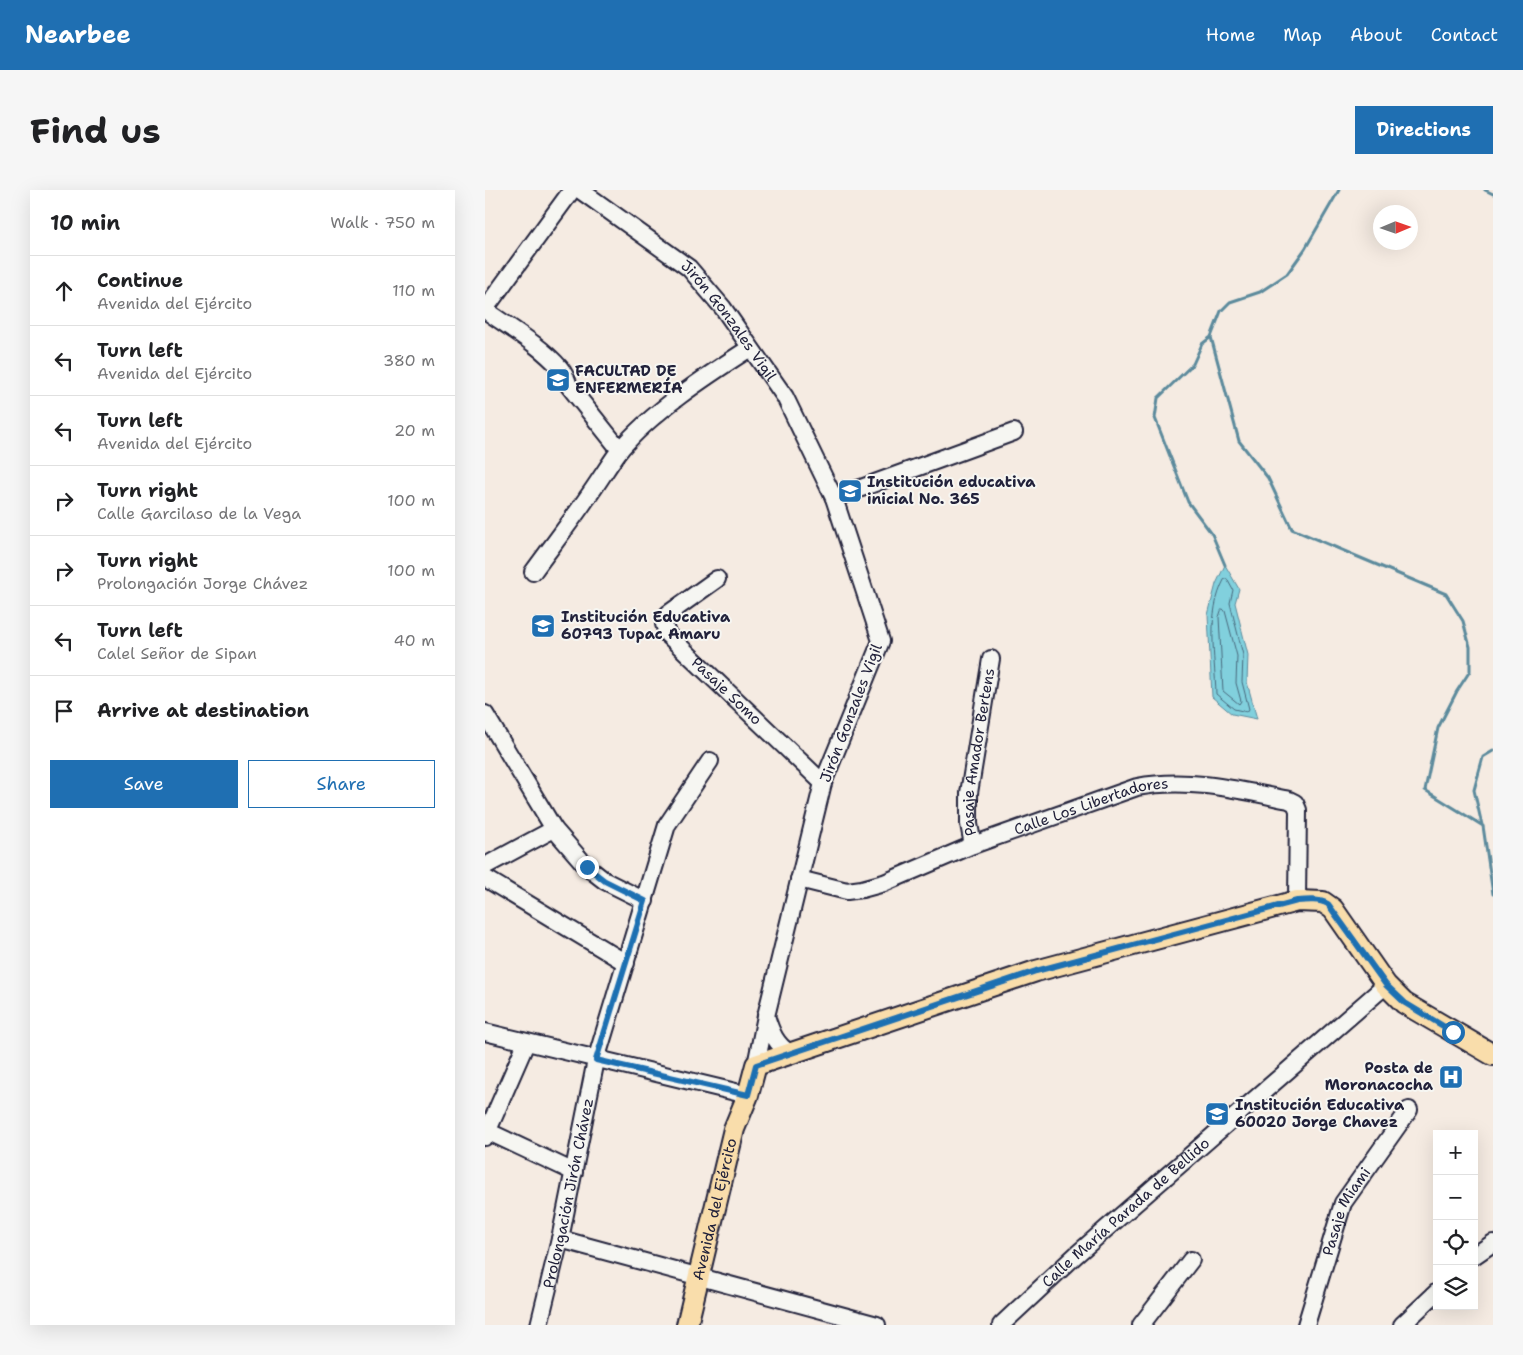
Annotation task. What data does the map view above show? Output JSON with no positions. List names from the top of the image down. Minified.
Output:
{"streets":{"main road":["Avenida del Ejército"],"street":["Jirón Gonzales Vigil","Pasaje Somo","Pasaje Amador Bertens","Calle Los Libertadores","Prolongación Jirón Chávez","Pasaje Miami","Calle María Parada de Bellido"]},"crossings":[["Jirón Gonzales Vigil","Pasaje Somo"],["Jirón Gonzales Vigil","Calle Los Libertadores"],["Jirón Gonzales Vigil","Avenida del Ejército"],["Pasaje Amador Bertens","Calle Los Libertadores"]],"places":{"school or university":["FACULTAD DE ENFERMERÍA","Institución educativa inicial No. 365","Institución Educativa 60793 Tupac Amaru","Institución Educativa 60020 Jorge Chavez"],"hospital":["Posta de Moronacocha"]},"north":"right","page":{"header":"Nearbee","nav":["Home","Map","About","Contact"],"buttons":["Directions",["Save","Share"]],"title":"Find us","heading":["10 min","Walk · 750 m"],"list":[["Continue","Avenida del Ejército","110 m"],["Turn left","Avenida del Ejército","380 m"],["Turn left","Avenida del Ejército","20 m"],["Turn right","Calle Garcilaso de la Vega","100 m"],["Turn right","Prolongación Jorge Chávez","100 m"],["Turn left","Calel Señor de Sipan","40 m"],"Arrive at destination"],"map_buttons":["+","−"]}}
